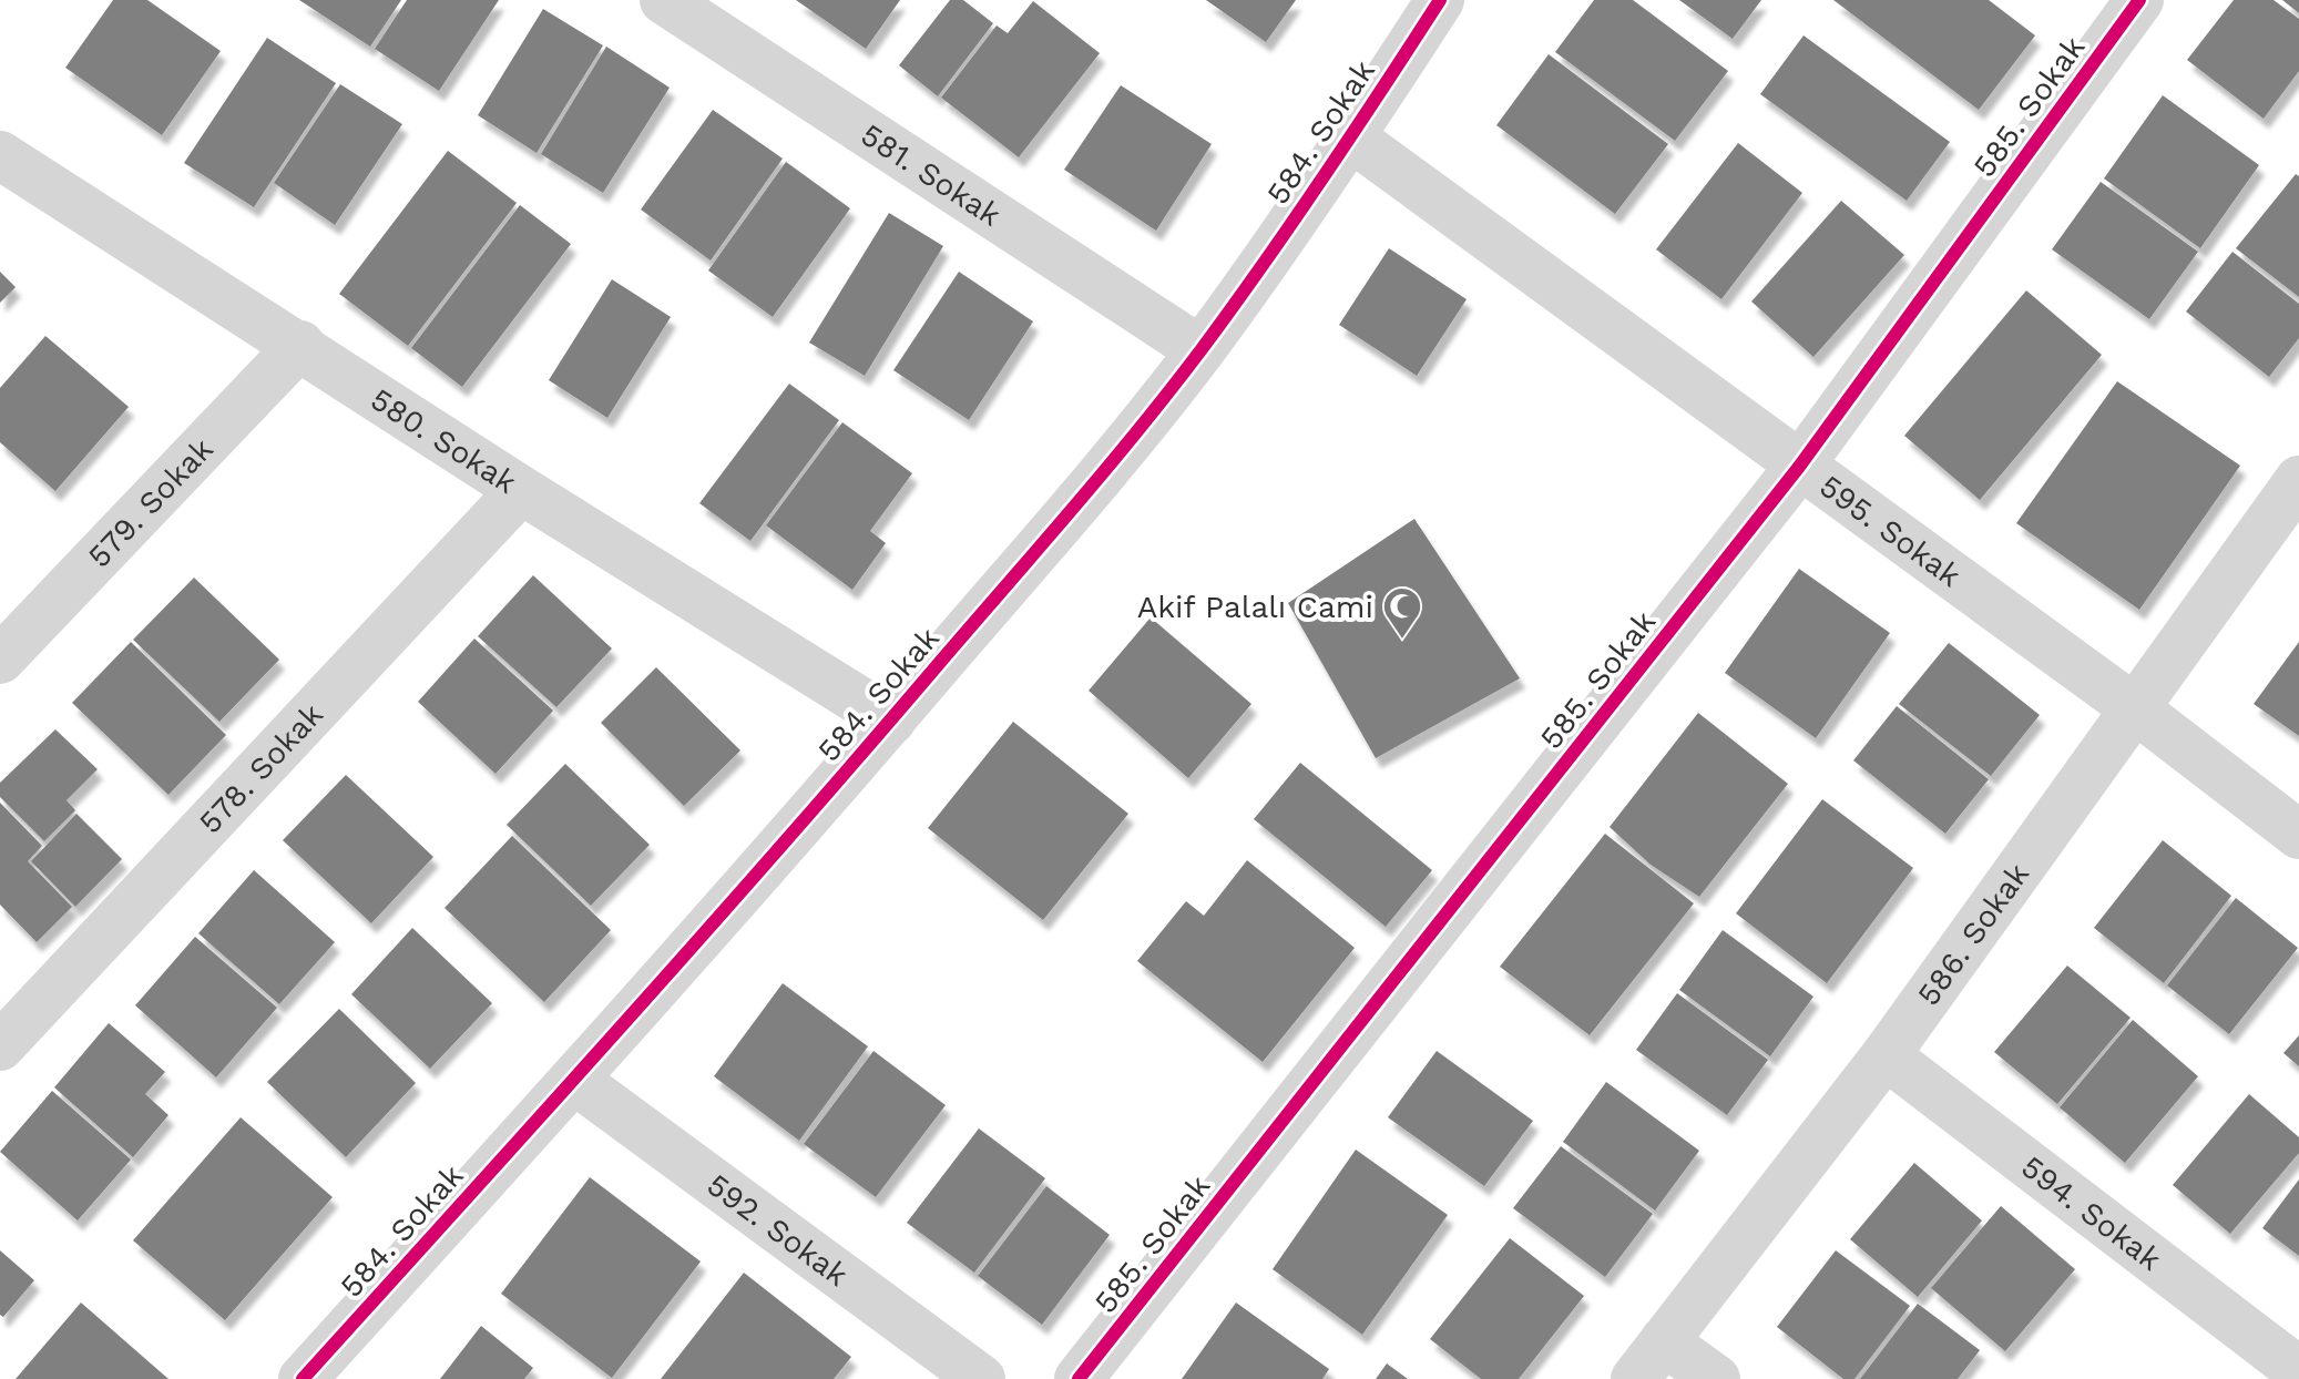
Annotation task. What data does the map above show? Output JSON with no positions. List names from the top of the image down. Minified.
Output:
{"streets":{"street":["585. Sokak","584. Sokak","581. Sokak","580. Sokak","579. Sokak","595. Sokak","578. Sokak","586. Sokak","594. Sokak","592. Sokak"]},"crossings":[["585. Sokak","595. Sokak"],["584. Sokak","581. Sokak"],["584. Sokak","580. Sokak"],["584. Sokak","595. Sokak"],["584. Sokak","592. Sokak"],["580. Sokak","579. Sokak"],["580. Sokak","578. Sokak"],["595. Sokak","586. Sokak"],["586. Sokak","594. Sokak"]],"places":{"mosque":["Akif Palalı Cami"]}}
